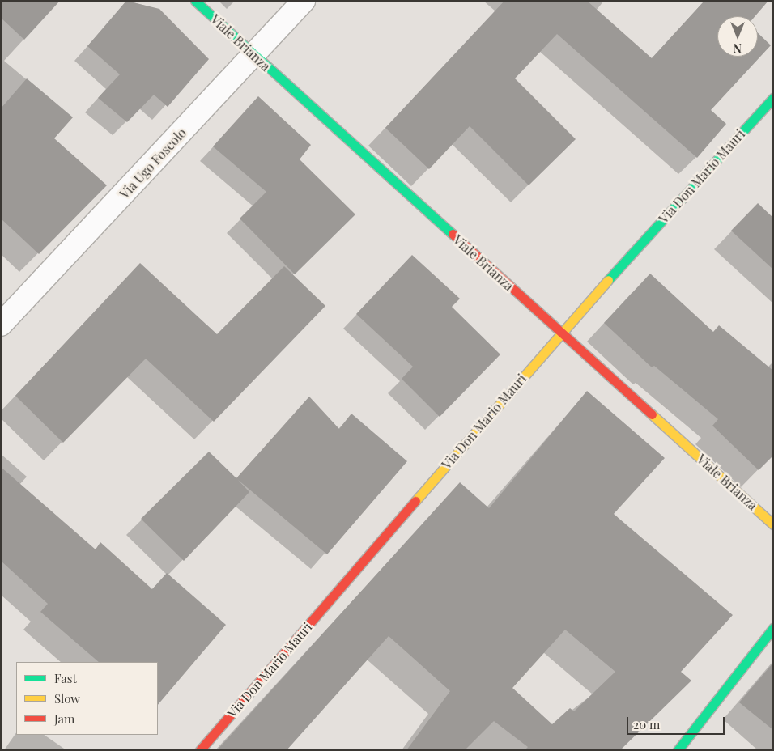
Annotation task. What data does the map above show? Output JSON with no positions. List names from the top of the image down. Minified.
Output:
{"streets":{"street":["Viale Brianza","Via Ugo Foscolo","Via Don Mario Mauri"]},"crossings":[["Viale Brianza","Via Ugo Foscolo"],["Viale Brianza","Via Don Mario Mauri"]],"legend":["Fast","Slow","Jam"],"scale_bar":"20 m","north":"bottom"}
